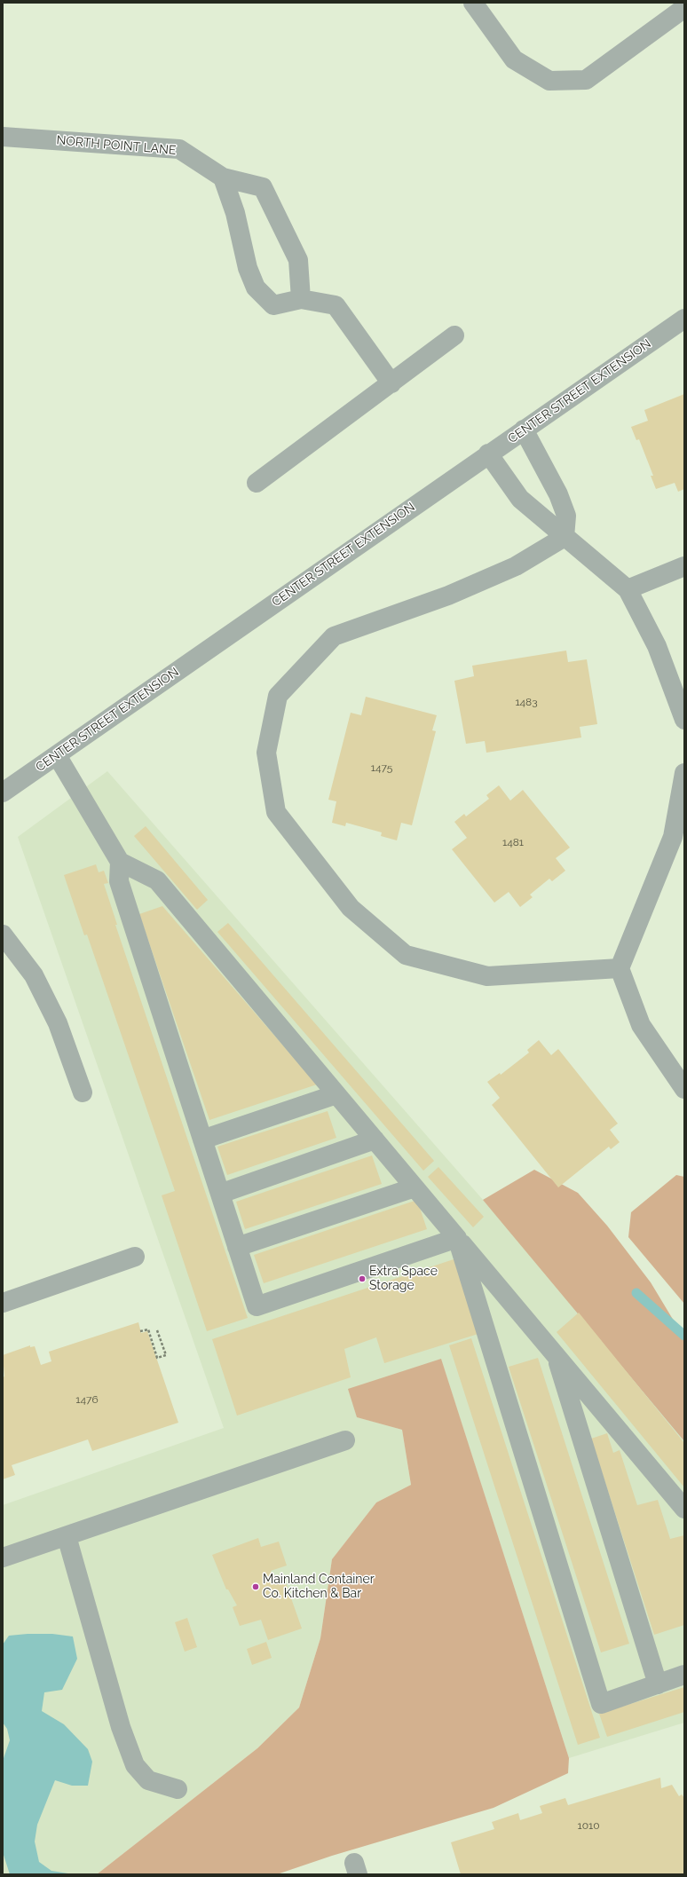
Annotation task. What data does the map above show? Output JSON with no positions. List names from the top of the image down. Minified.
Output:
{"streets":{"street":["NORTH POINT LANE","CENTER STREET EXTENSION"]},"places":["Extra Space Storage","Mainland Container Co. Kitchen & Bar"],"house_numbers":["1483","1475","1481","1476","1010"]}
